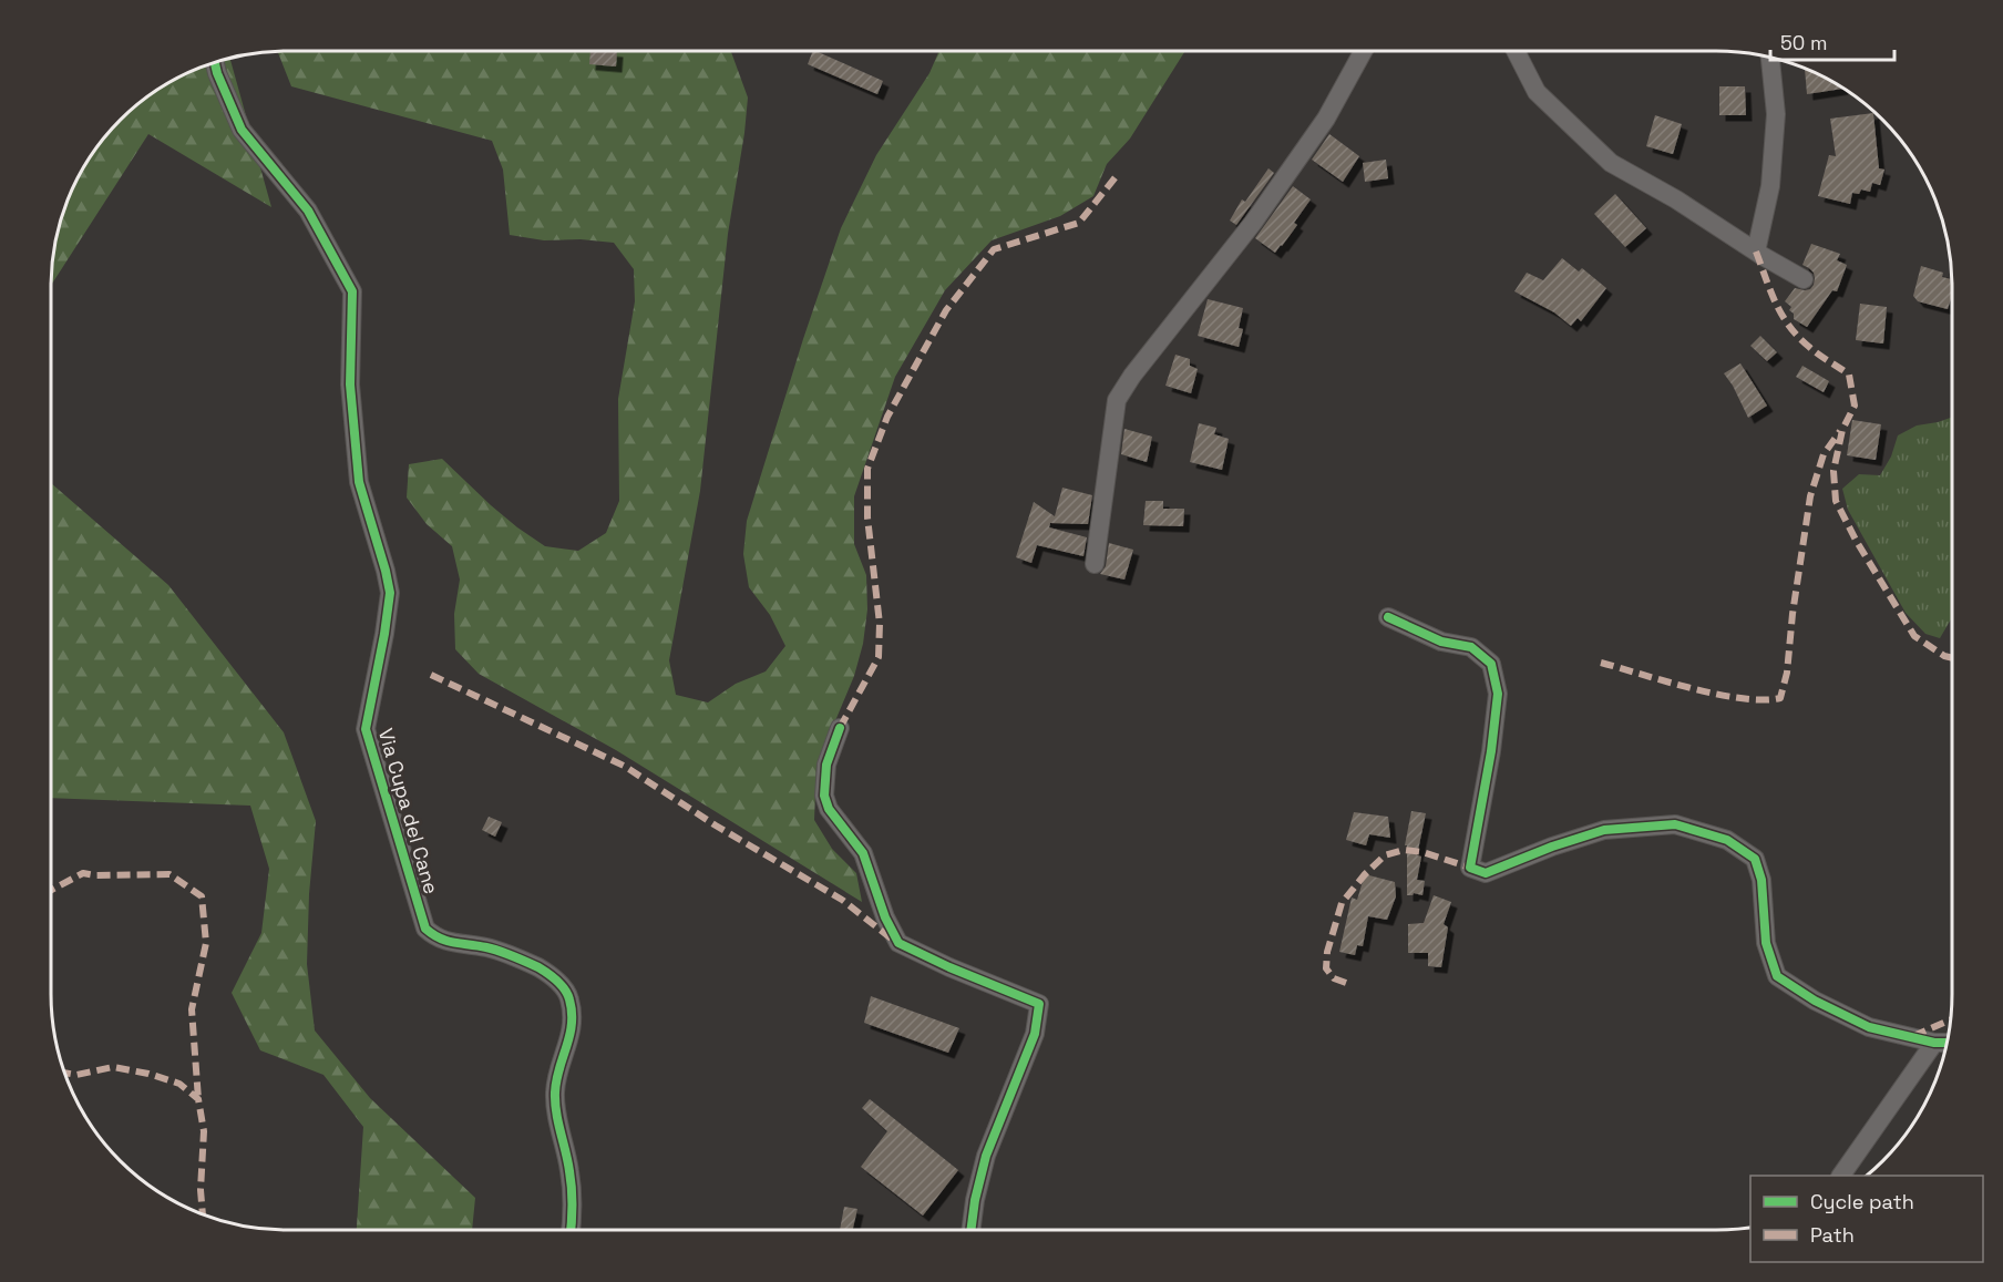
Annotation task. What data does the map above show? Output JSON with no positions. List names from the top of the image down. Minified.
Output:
{"streets":{"street":["Via Cupa del Cane"]},"legend":["Cycle path","Path"],"scale_bar":"50 m"}
